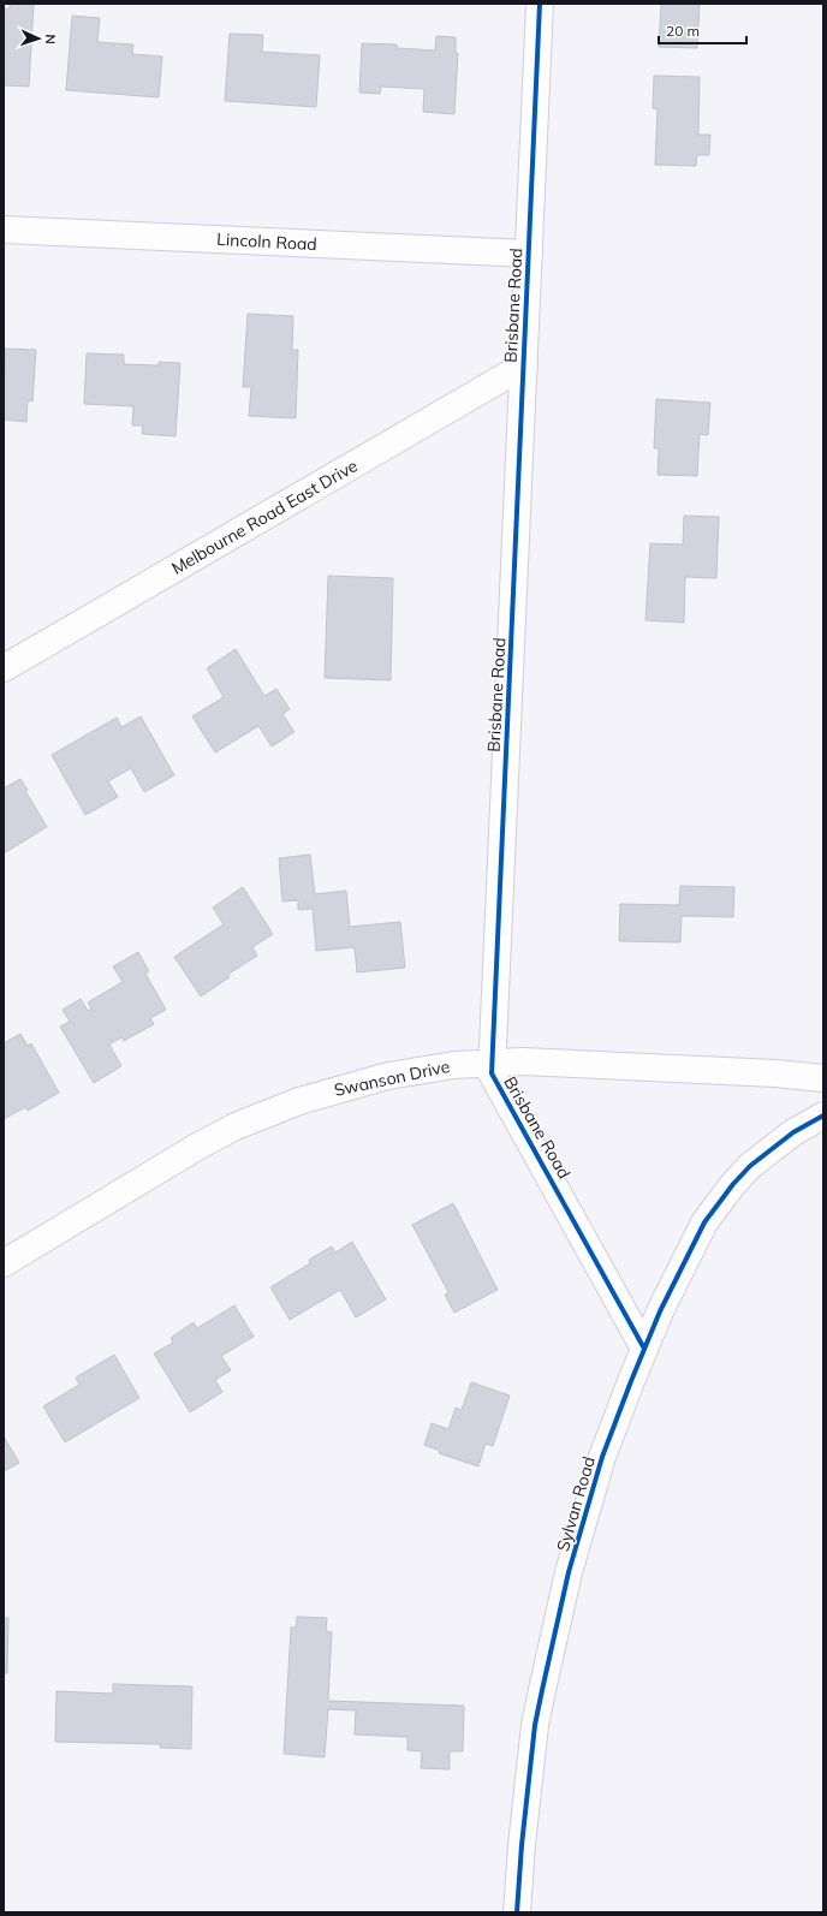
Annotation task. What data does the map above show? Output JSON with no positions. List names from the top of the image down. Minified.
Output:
{"streets":{"street":["Lincoln Road","Brisbane Road","Melbourne Road East Drive","Swanson Drive","Sylvan Road"]},"crossings":[["Lincoln Road","Brisbane Road"],["Brisbane Road","Melbourne Road East Drive"],["Brisbane Road","Swanson Drive"],["Brisbane Road","Sylvan Road"]],"scale_bar":"20 m","north":"right"}
